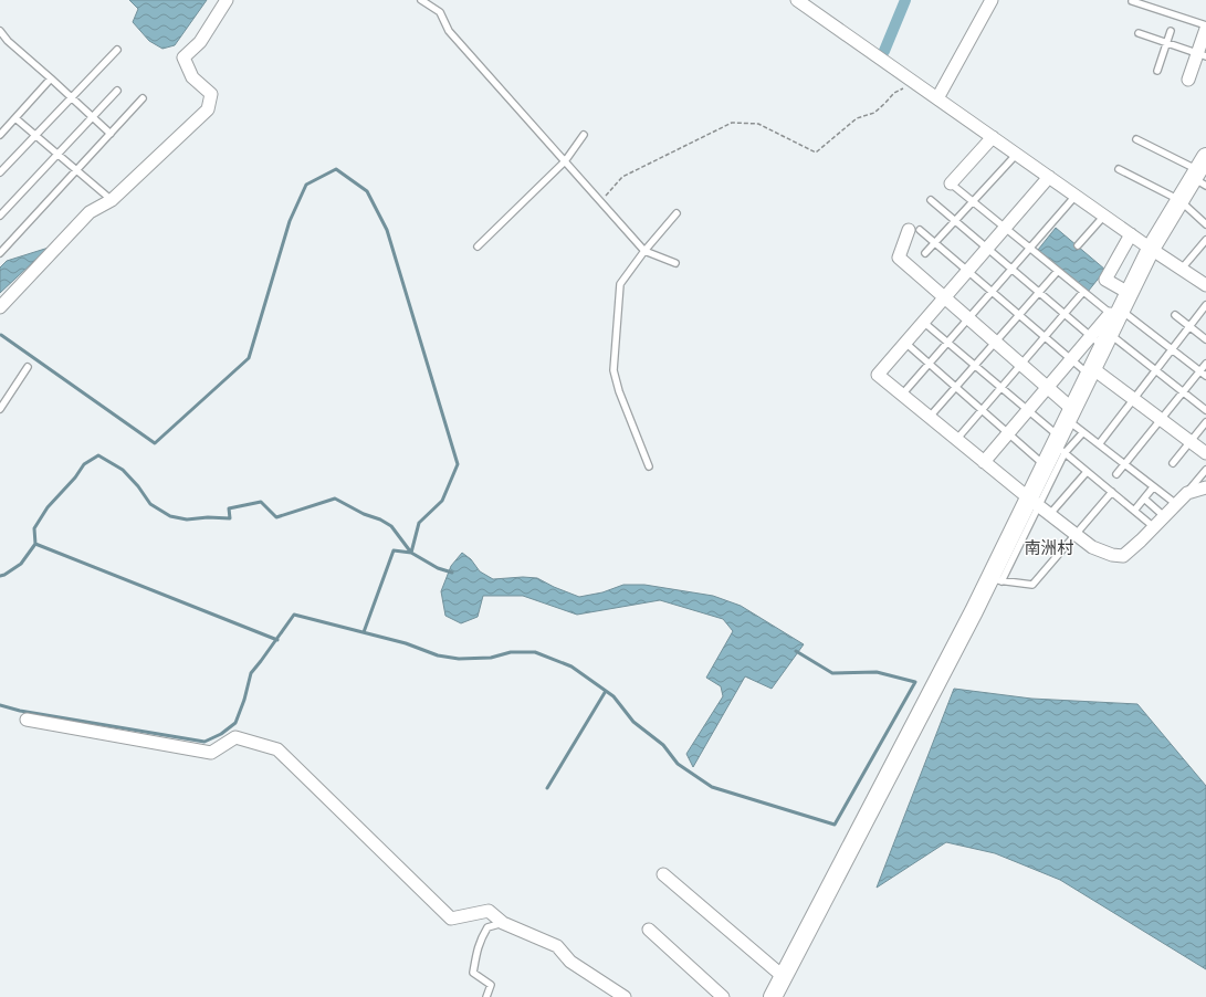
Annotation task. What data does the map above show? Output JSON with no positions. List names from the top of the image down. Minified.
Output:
{"districts":["南洲村"]}
